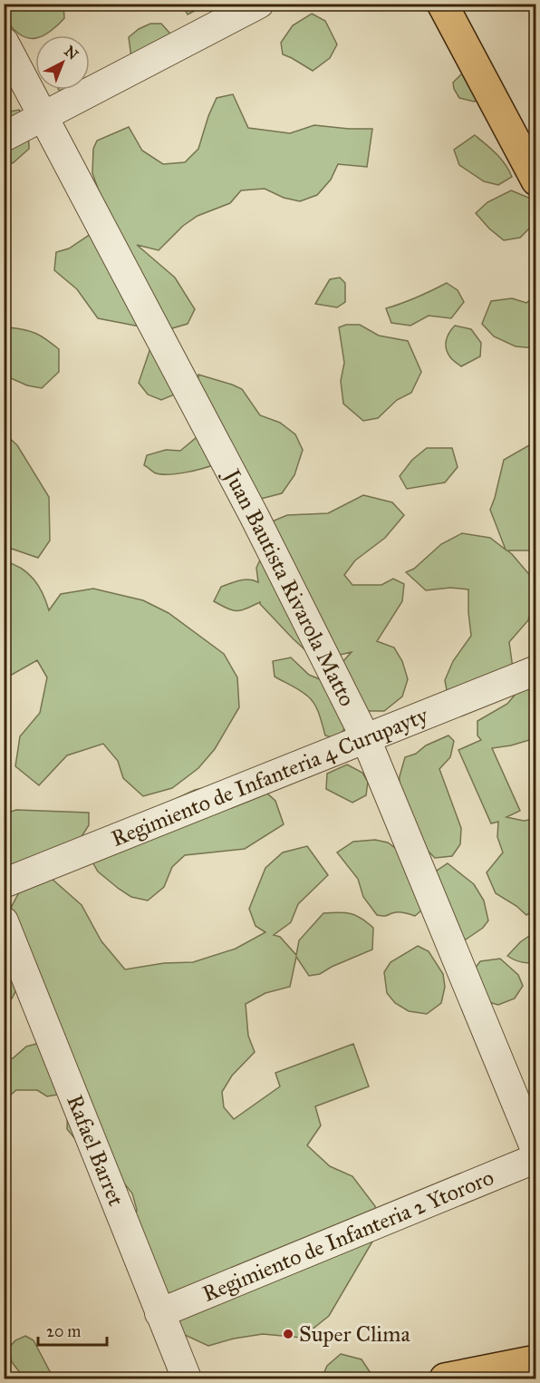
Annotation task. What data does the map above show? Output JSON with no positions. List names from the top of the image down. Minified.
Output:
{"streets":{"street":["Juan Bautista Rivarola Matto","Regimiento de Infanteria 4 Curupayty","Rafael Barret","Regimiento de Infanteria 2 Ytororo"]},"crossings":[["Juan Bautista Rivarola Matto","Regimiento de Infanteria 4 Curupayty"],["Rafael Barret","Regimiento de Infanteria 2 Ytororo"]],"places":["Super Clima"],"scale_bar":"20 m","north":"top right"}
